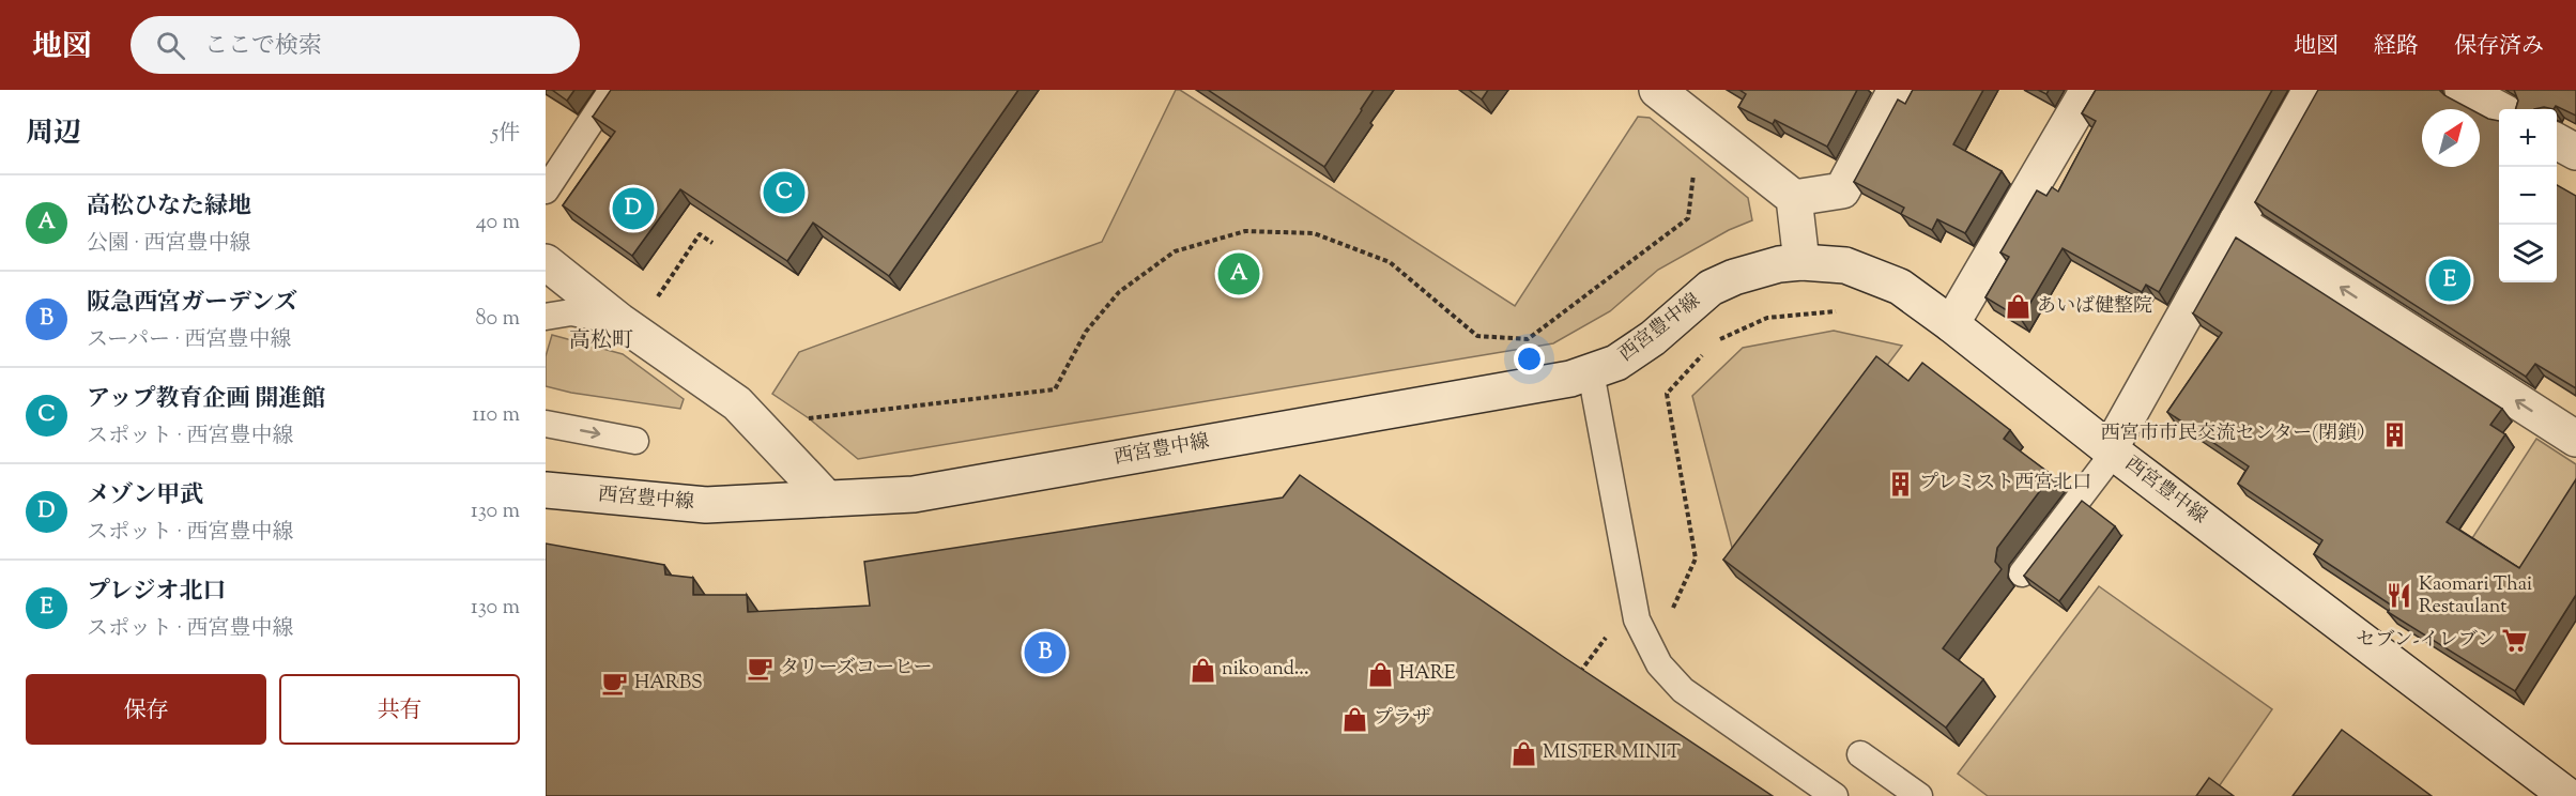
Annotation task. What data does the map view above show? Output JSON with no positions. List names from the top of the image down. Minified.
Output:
{"streets":{"main road":["西宮豊中線"]},"districts":["高松町"],"places":{"shop":["あいば健整院","niko and...","HARE","プラザ","MISTER MINIT"],"building":["西宮市市民交流センター(閉鎖）","プレミスト西宮北口"],"restaurant":["Kaomari Thai Restaulant"],"supermarket":["セブン-イレブン"],"cafe":["タリーズコーヒー","HARBS"]},"north":"top right","page":{"header":"地図","search":"ここで検索","nav":["地図","経路","保存済み"],"heading":["周辺","5件"],"map_buttons":["+","−"],"pins":["C","D","A","E","B"],"list":[{"mark":"A","name":"高松ひなた緑地","note":"公園 · 西宮豊中線","value":"40 m"},{"mark":"B","name":"阪急西宮ガーデンズ","note":"スーパー · 西宮豊中線","value":"80 m"},{"mark":"C","name":"アップ教育企画 開進館","note":"スポット · 西宮豊中線","value":"110 m"},{"mark":"D","name":"メゾン甲武","note":"スポット · 西宮豊中線","value":"130 m"},{"mark":"E","name":"プレジオ北口","note":"スポット · 西宮豊中線","value":"130 m"}],"buttons":["保存","共有"]}}
